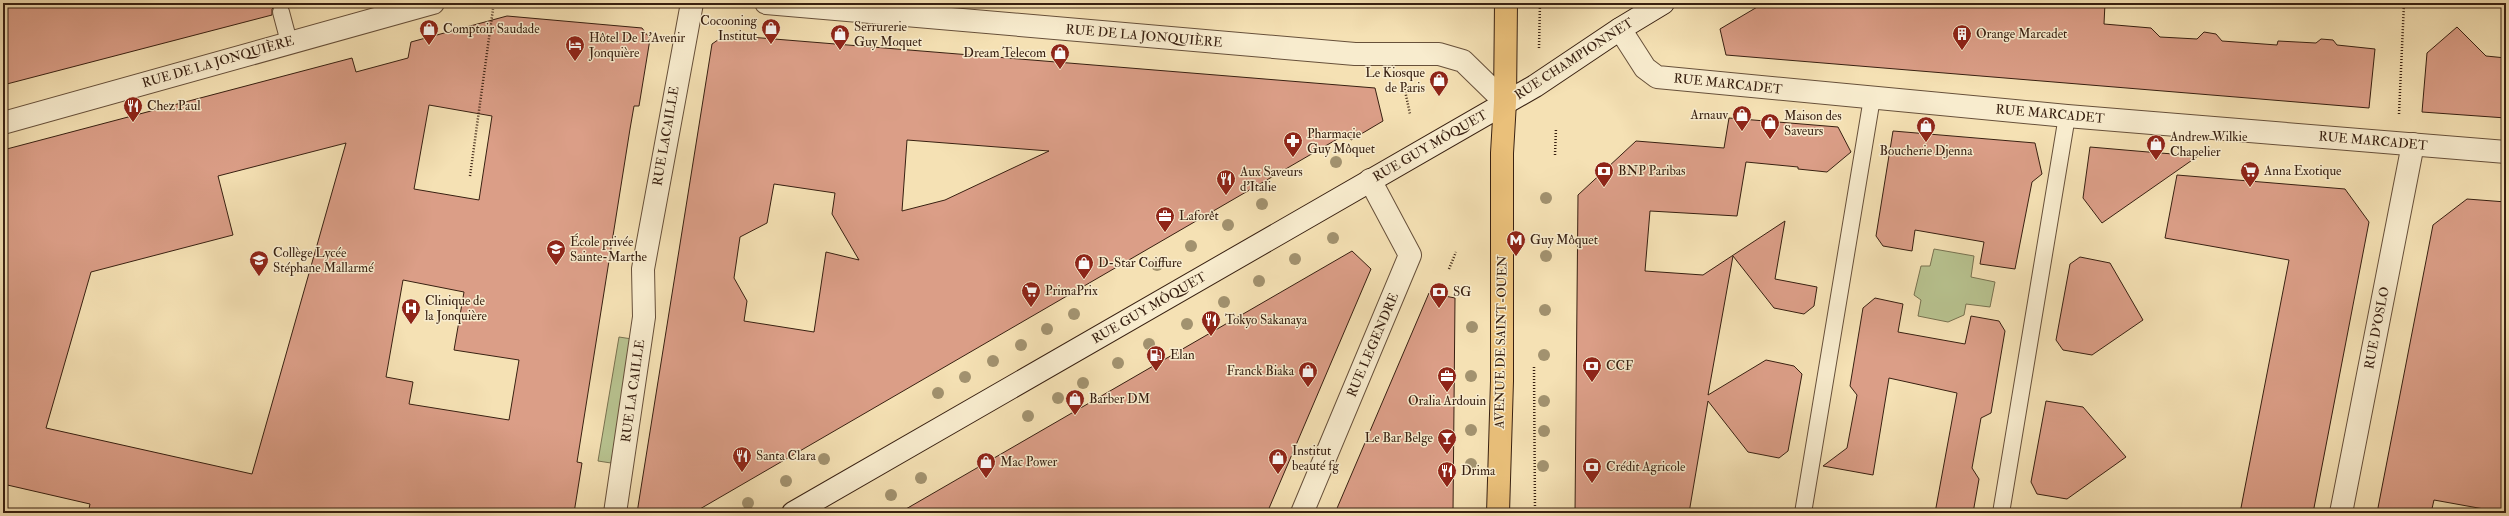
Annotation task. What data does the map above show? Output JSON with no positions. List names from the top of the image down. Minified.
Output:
{"streets":{"main road":["AVENUE DE SAINT-OUEN"],"street":["RUE DE LA JONQUIÈRE","RUE CHAMPIONNET","RUE MARCADET","RUE LACAILLE","RUE GUY MÔQUET","RUE D'OSLO","RUE LEGENDRE","RUE LA CAILLE"]},"crossings":[["RUE DE LA JONQUIÈRE","RUE CHAMPIONNET"],["RUE DE LA JONQUIÈRE","RUE GUY MÔQUET"],["RUE DE LA JONQUIÈRE","AVENUE DE SAINT-OUEN"],["RUE CHAMPIONNET","RUE MARCADET"],["RUE CHAMPIONNET","RUE GUY MÔQUET"],["RUE CHAMPIONNET","AVENUE DE SAINT-OUEN"],["RUE MARCADET","RUE D'OSLO"],["RUE LACAILLE","RUE LA CAILLE"],["RUE GUY MÔQUET","AVENUE DE SAINT-OUEN"],["RUE GUY MÔQUET","RUE LEGENDRE"]],"places":{"shop":["Cocooning Institut","Comptoir Saudade","Serrurerie Guy Moquet","Dream Telecom","Le Kiosque de Paris","Arnauv","Maison des Saveurs","Boucherie Djenna","Andrew Wilkie Chapelier","D-Star Coiffure","Franck Biaka","Barber DM","Institut beauté fg","Mac Power"],"building":["Orange Marcadet"],"hotel":["Hôtel De L'Avenir Jonquière"],"restaurant":["Chez Paul","Aux Saveurs d'Italie","Tokyo Sakanaya","Santa Clara","Drima"],"pharmacy":["Pharmacie Guy Môquet"],"bank":["BNP Paribas","SG","CCF","Crédit Agricole"],"supermarket":["Anna Exotique","PrimaPrix"],"office":["Laforêt","Oralia Ardouin"],"metro station":["Guy Môquet"],"school or university":["École privée Sainte-Marthe","Collège Lycée Stéphane Mallarmé"],"hospital":["Clinique de la Jonquière"],"fuel station":["Elan"],"bar":["Le Bar Belge"]}}
